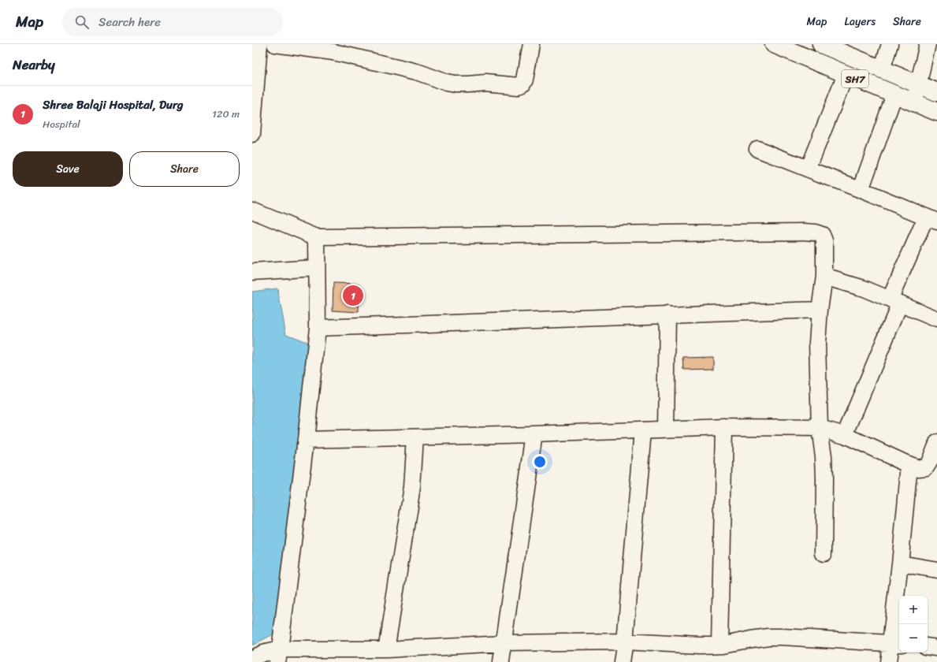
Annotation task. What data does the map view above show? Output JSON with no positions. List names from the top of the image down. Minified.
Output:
{"streets":{"main road":["SH7"]},"page":{"header":"Map","search":"Search here","nav":["Map","Layers","Share"],"heading":"Nearby","list":[{"mark":"1","name":"Shree Balaji Hospital, Durg","note":"Hospital","value":"120 m"}],"buttons":["Save","Share"],"pins":"1","map_buttons":["+","−"]}}
